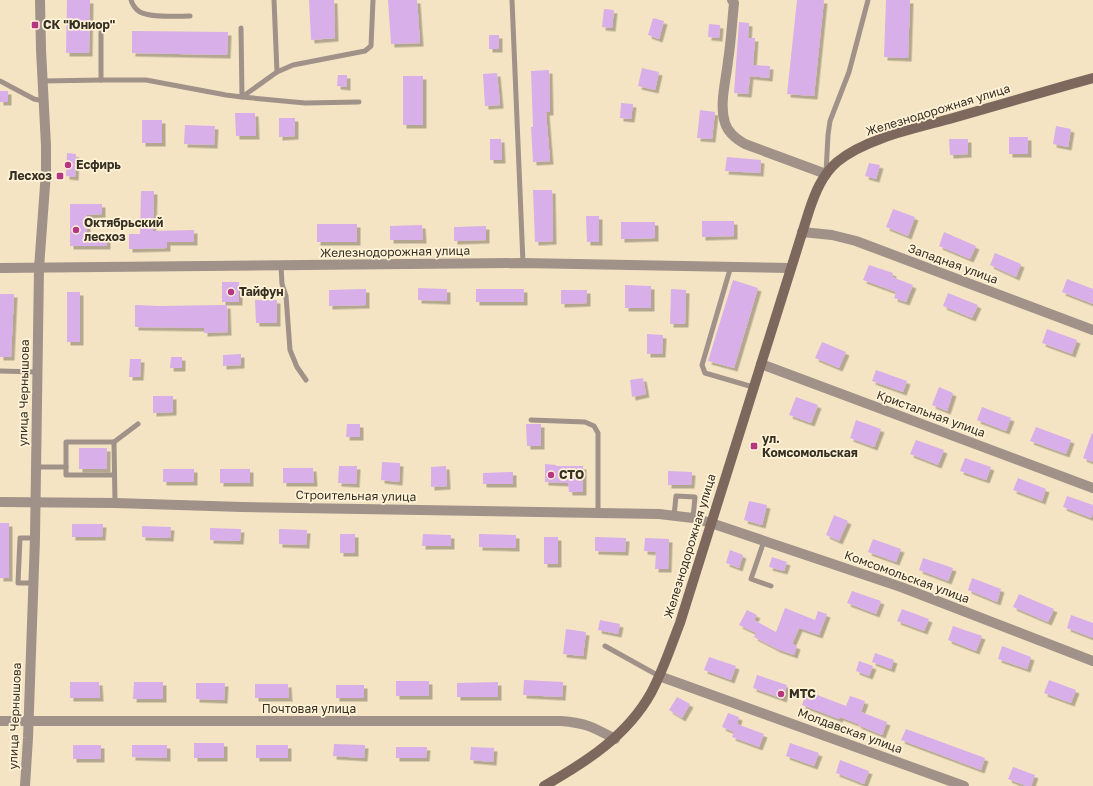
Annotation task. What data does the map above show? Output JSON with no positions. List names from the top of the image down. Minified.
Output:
{"streets":{"main road":["Железнодорожная улица"],"street":["Западная улица","улица Чернышова","Кристальная улица","Строительная улица","Комсомольская улица","Почтовая улица","Молдавская улица"]},"crossings":[["Железнодорожная улица","Западная улица"],["Железнодорожная улица","улица Чернышова"],["Железнодорожная улица","Кристальная улица"],["Железнодорожная улица","Строительная улица"],["Железнодорожная улица","Комсомольская улица"],["Железнодорожная улица","Почтовая улица"],["Железнодорожная улица","Молдавская улица"],["улица Чернышова","Строительная улица"],["улица Чернышова","Почтовая улица"],["Строительная улица","Комсомольская улица"]],"places":{"transit":["СК \"Юниор\"","Лесхоз","ул. Комсомольская"],"other":["Есфирь","Октябрьский лесхоз","Тайфун","СТО","МТС"]}}
